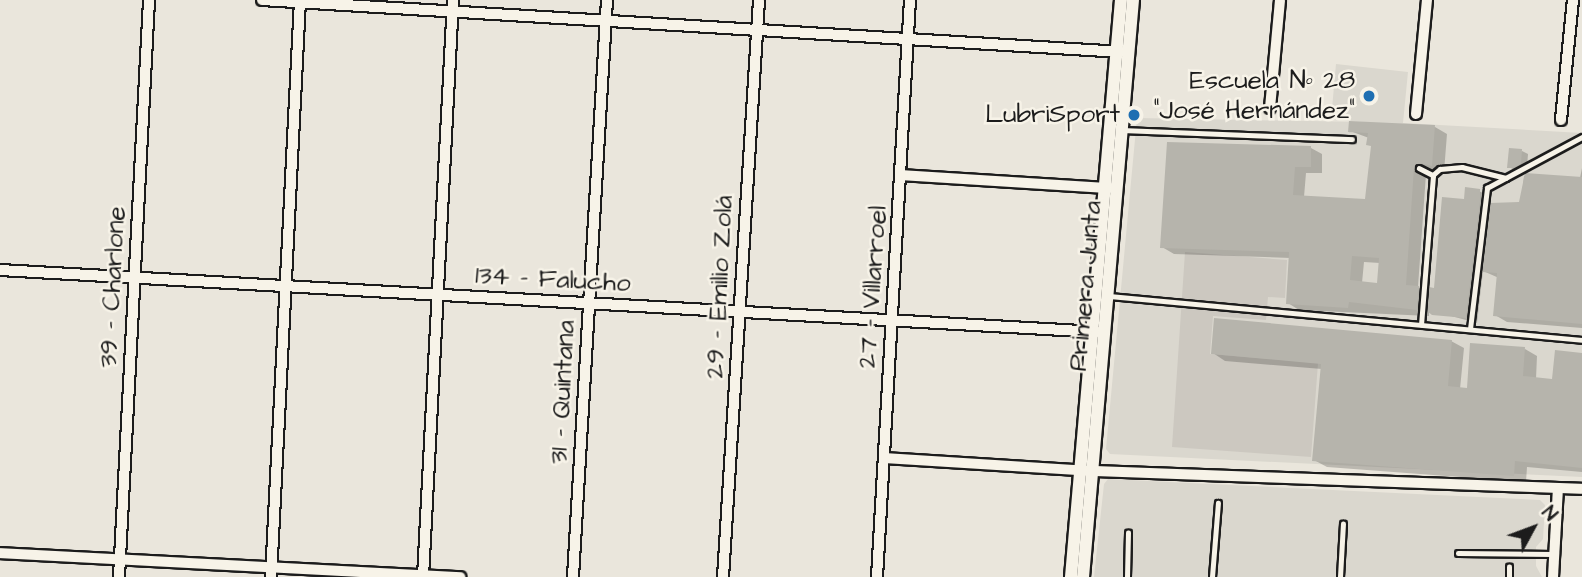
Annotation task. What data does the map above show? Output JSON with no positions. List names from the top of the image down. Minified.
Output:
{"streets":{"main road":["Primera Junta"],"street":["134 - Falucho","39 - Charlone","29 - Emilio Zolá","27 - Villarroel","31 - Quintana"]},"crossings":[["134 - Falucho","Primera Junta"],["134 - Falucho","39 - Charlone"],["134 - Falucho","29 - Emilio Zolá"],["134 - Falucho","27 - Villarroel"],["134 - Falucho","31 - Quintana"]],"places":["Escuela Nº 28 \"José Hernández\"","LubriSport"],"north":"top right"}
